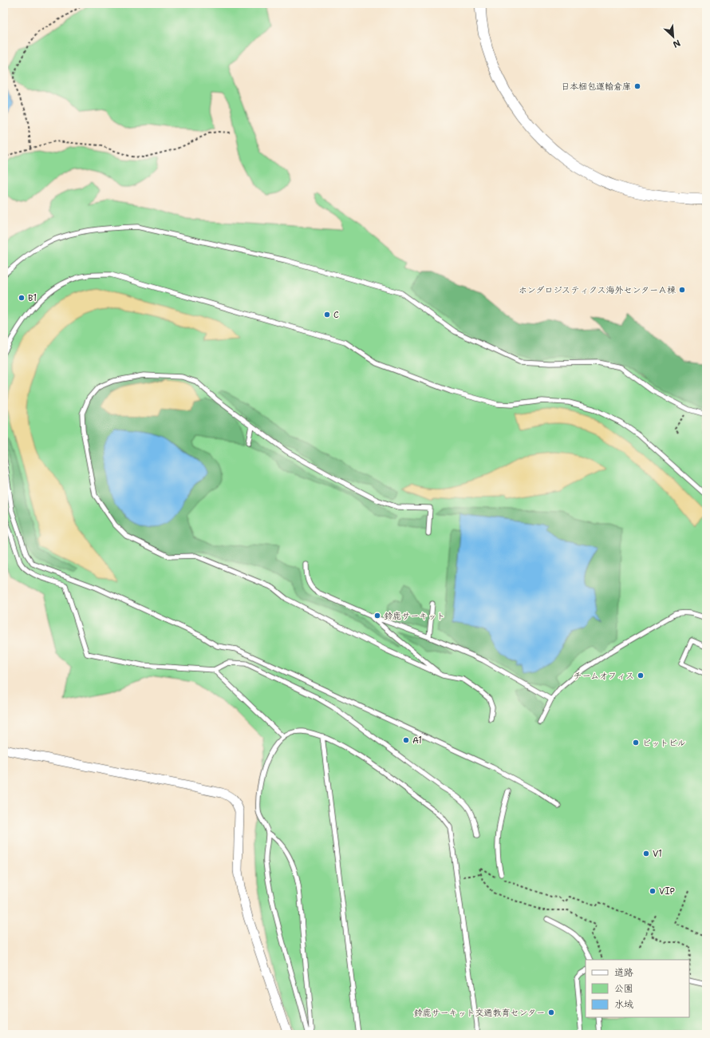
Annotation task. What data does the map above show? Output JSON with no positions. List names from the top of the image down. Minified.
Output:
{"places":["日本梱包運輸倉庫","ホンダロジスティクス海外センターＡ棟","B1","C","鈴鹿サーキット","チームオフィス","A1","ピットビル","V1","VIP","鈴鹿サーキット交通教育センター"],"legend":["道路","公園","水域"],"north":"bottom right"}
